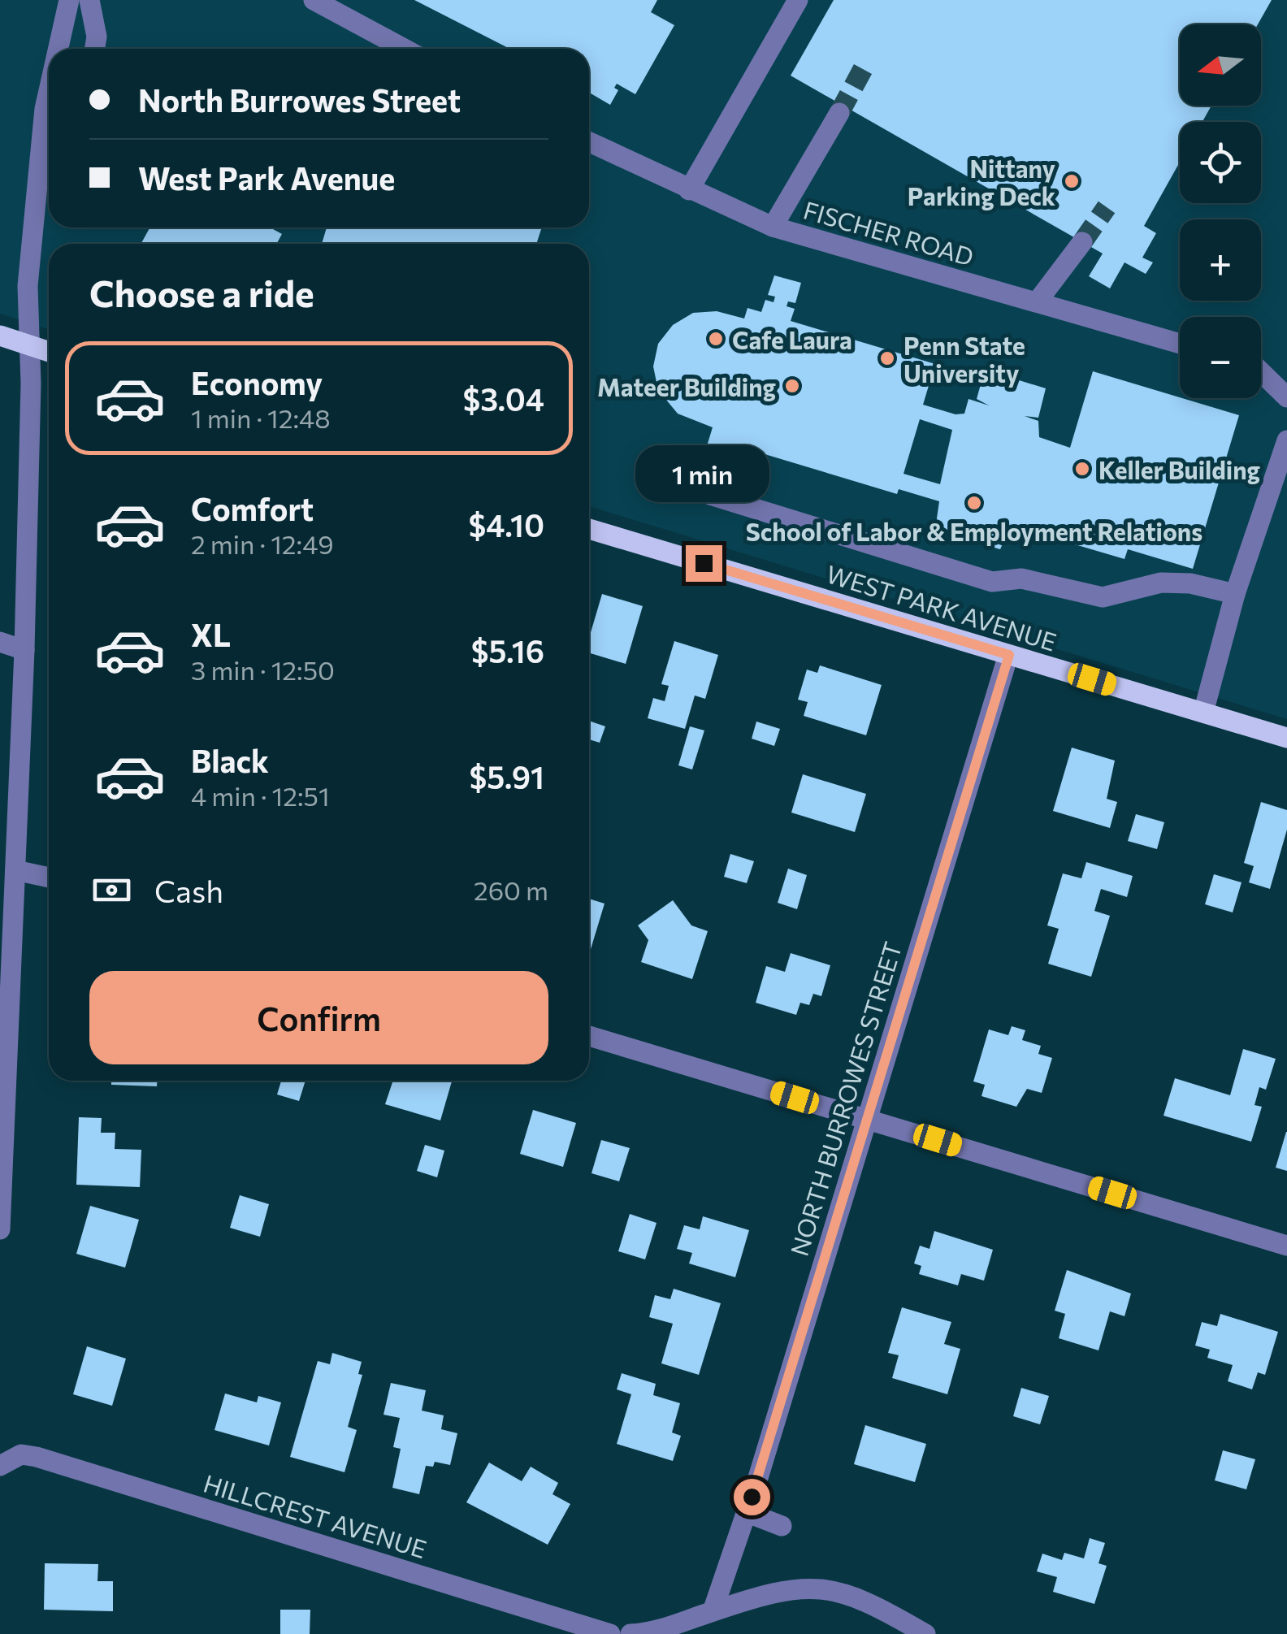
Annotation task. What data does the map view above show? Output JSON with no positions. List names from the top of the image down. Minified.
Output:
{"streets":{"main road":["WEST PARK AVENUE"],"street":["FISCHER ROAD","NORTH BURROWES STREET","HILLCREST AVENUE"]},"crossings":[["WEST PARK AVENUE","NORTH BURROWES STREET"]],"places":["Nittany Parking Deck","Cafe Laura","Penn State University","Mateer Building","Keller Building","School of Labor & Employment Relations"],"north":"left","page":{"map_buttons":["+","−"],"banner":["North Burrowes Street","West Park Avenue"],"heading":"Choose a ride","list":[{"name":"Economy","note":"1 min · 12:48","value":"$3.04"},{"name":"Comfort","note":"2 min · 12:49","value":"$4.10"},{"name":"XL","note":"3 min · 12:50","value":"$5.16"},{"name":"Black","note":"4 min · 12:51","value":"$5.91"}],"bubble":"1 min","pay":["Cash","260 m"],"buttons":"Confirm"}}
